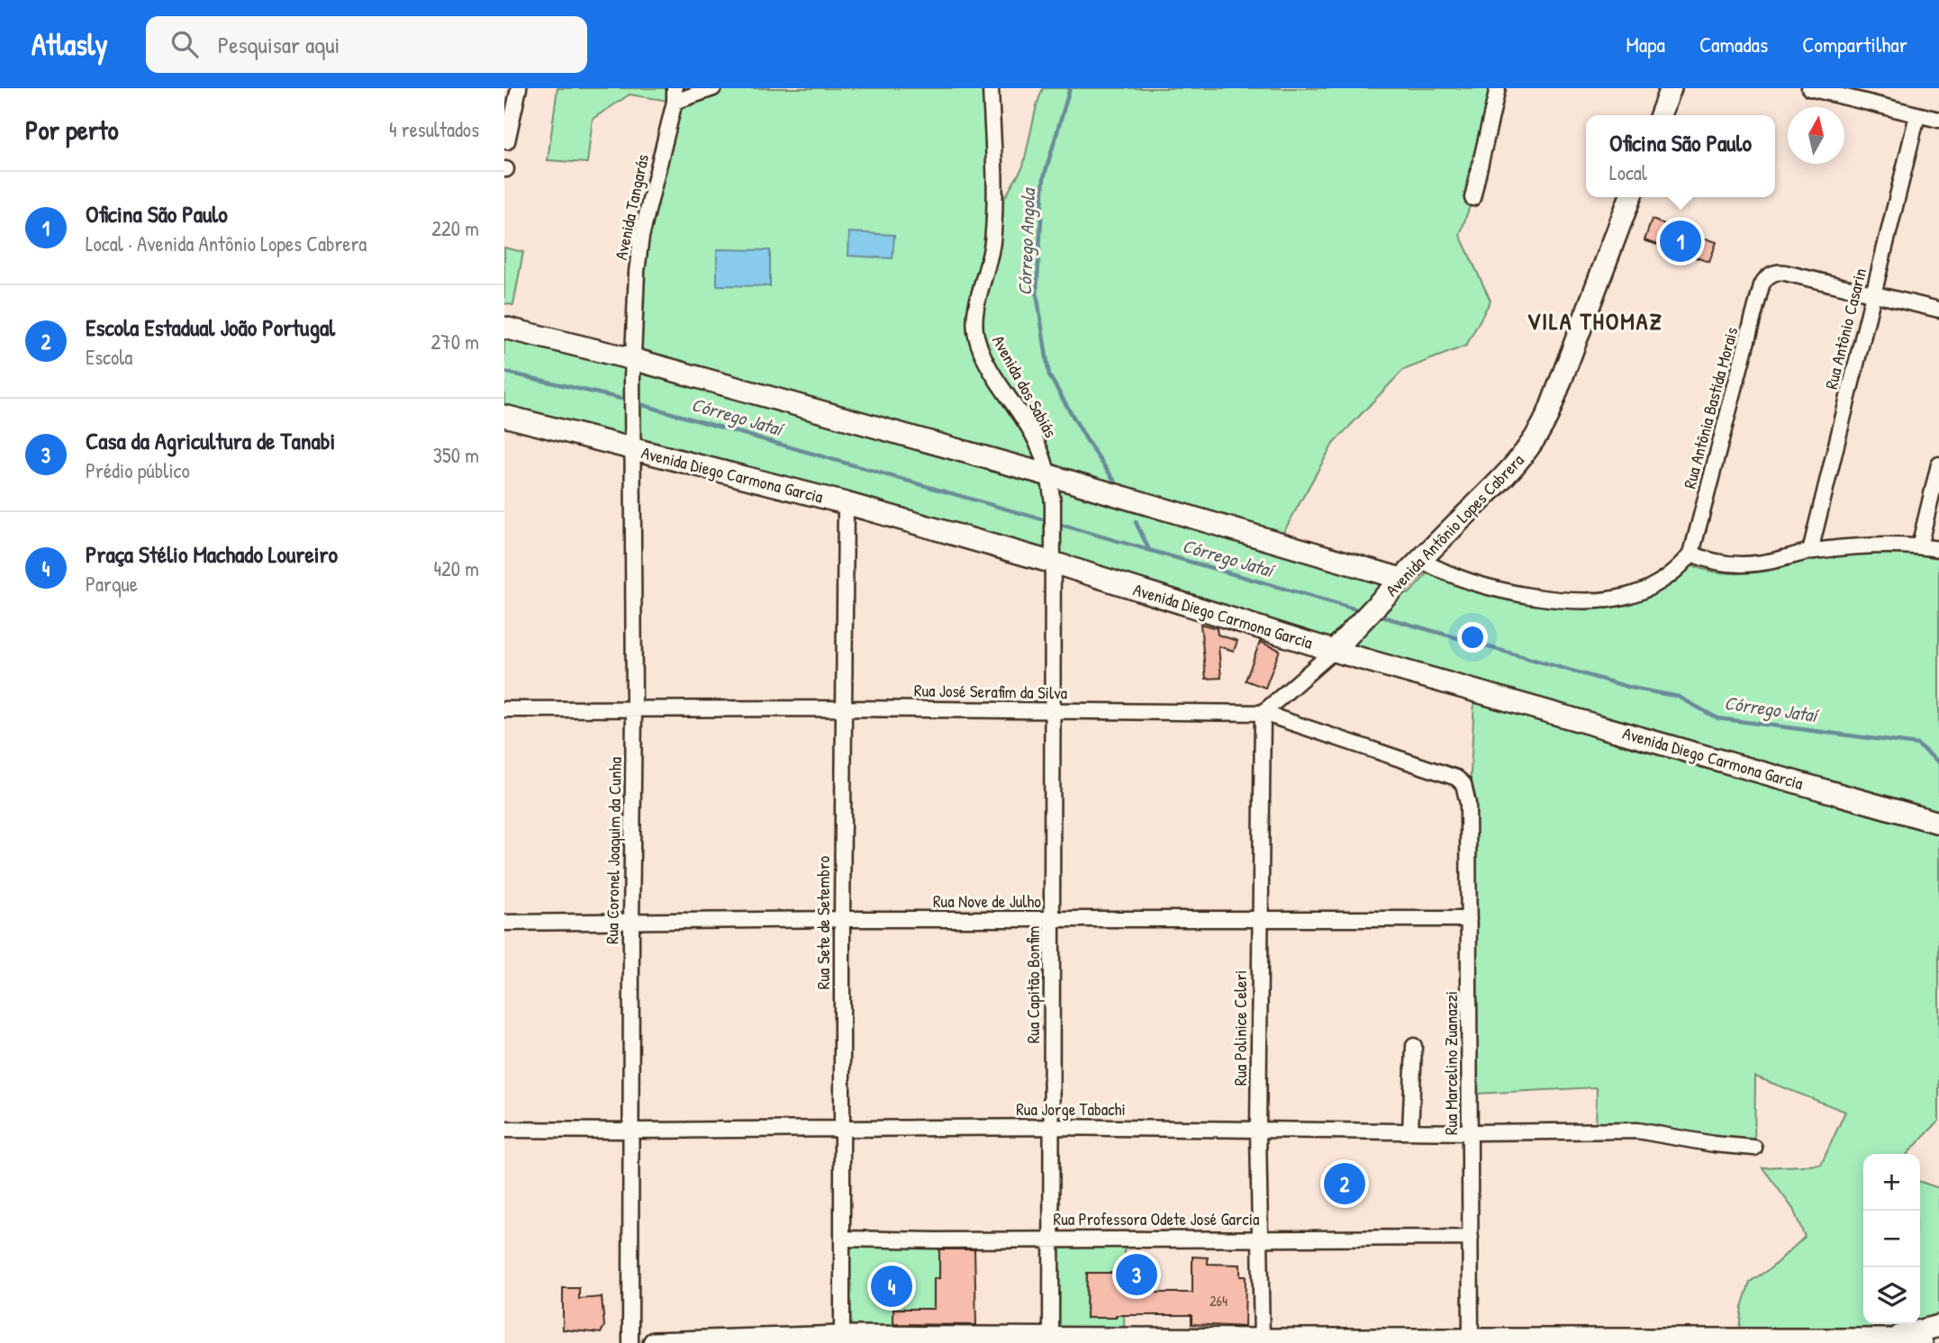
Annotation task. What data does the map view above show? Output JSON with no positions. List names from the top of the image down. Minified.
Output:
{"streets":{"main road":["Avenida Diego Carmona Garcia","Avenida Antônio Lopes Cabrera"],"street":["Avenida Tangarás","Rua Antônio Casarin","Avenida dos Sabiás","Rua Antônia Bastida Morais","Rua José Serafim da Silva","Rua Coronel Joaquim da Cunha","Rua Nove de Julho","Rua Sete de Setembro","Rua Capitão Bonfim","Rua Polinice Celeri","Rua Marcelino Zuanazzi","Rua Jorge Tabachi","Rua Professora Odete José Garcia"]},"crossings":[["Avenida Tangarás","Rua Coronel Joaquim da Cunha"],["Rua Antônio Casarin","Rua Antônia Bastida Morais"],["Avenida dos Sabiás","Rua Capitão Bonfim"],["Avenida Diego Carmona Garcia","Avenida Antônio Lopes Cabrera"],["Avenida Diego Carmona Garcia","Rua Coronel Joaquim da Cunha"],["Avenida Diego Carmona Garcia","Rua Sete de Setembro"],["Avenida Diego Carmona Garcia","Rua Capitão Bonfim"],["Avenida Antônio Lopes Cabrera","Rua José Serafim da Silva"],["Avenida Antônio Lopes Cabrera","Rua Polinice Celeri"],["Rua José Serafim da Silva","Rua Coronel Joaquim da Cunha"],["Rua José Serafim da Silva","Rua Sete de Setembro"],["Rua José Serafim da Silva","Rua Capitão Bonfim"],["Rua José Serafim da Silva","Rua Polinice Celeri"],["Rua José Serafim da Silva","Rua Marcelino Zuanazzi"],["Rua Coronel Joaquim da Cunha","Rua Nove de Julho"],["Rua Coronel Joaquim da Cunha","Rua Jorge Tabachi"],["Rua Nove de Julho","Rua Sete de Setembro"],["Rua Nove de Julho","Rua Capitão Bonfim"],["Rua Nove de Julho","Rua Polinice Celeri"],["Rua Nove de Julho","Rua Marcelino Zuanazzi"],["Rua Sete de Setembro","Rua Jorge Tabachi"],["Rua Sete de Setembro","Rua Professora Odete José Garcia"],["Rua Capitão Bonfim","Rua Jorge Tabachi"],["Rua Capitão Bonfim","Rua Professora Odete José Garcia"],["Rua Polinice Celeri","Rua Jorge Tabachi"],["Rua Polinice Celeri","Rua Professora Odete José Garcia"],["Rua Marcelino Zuanazzi","Rua Jorge Tabachi"],["Rua Marcelino Zuanazzi","Rua Professora Odete José Garcia"]],"districts":["VILA THOMAZ"],"water":["Córrego Angola","Córrego Jataí"],"house_numbers":["264"],"north":"top","page":{"header":"Atlasly","search":"Pesquisar aqui","nav":["Mapa","Camadas","Compartilhar"],"heading":["Por perto","4 resultados"],"popup":["Oficina São Paulo","Local"],"list":[{"mark":"1","name":"Oficina São Paulo","note":"Local · Avenida Antônio Lopes Cabrera","value":"220 m"},{"mark":"2","name":"Escola Estadual João Portugal","note":"Escola","value":"270 m"},{"mark":"3","name":"Casa da Agricultura de Tanabi","note":"Prédio público","value":"350 m"},{"mark":"4","name":"Praça Stélio Machado Loureiro","note":"Parque","value":"420 m"}],"pins":["1","2","3","4"],"map_buttons":["+","−"]}}
